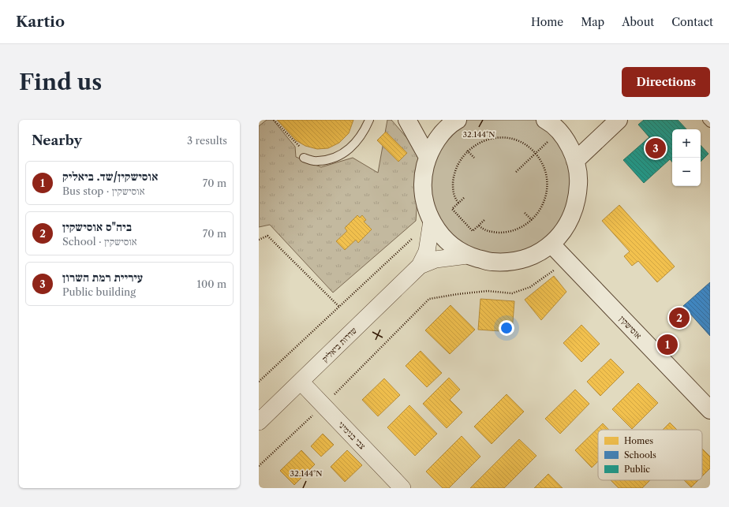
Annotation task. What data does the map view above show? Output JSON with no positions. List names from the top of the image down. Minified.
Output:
{"streets":{"street":["אוסישקין","שדרות ביאליק","צבי בנימיני"]},"crossings":[["שדרות ביאליק","צבי בנימיני"]],"legend":["Homes","Schools","Public"],"page":{"header":"Kartio","nav":["Home","Map","About","Contact"],"buttons":"Directions","title":"Find us","heading":["Nearby","3 results"],"map_buttons":["+","−"],"pins":["3","2","1"],"list":[{"mark":"1","name":"אוסישקין/שד. ביאליק","note":"Bus stop · אוסישקין","value":"70 m"},{"mark":"2","name":"ביה\"ס אוסישקין","note":"School · אוסישקין","value":"70 m"},{"mark":"3","name":"עיריית רמת השרון","note":"Public building","value":"100 m"}]},"coordinates":["32.144°N"]}
